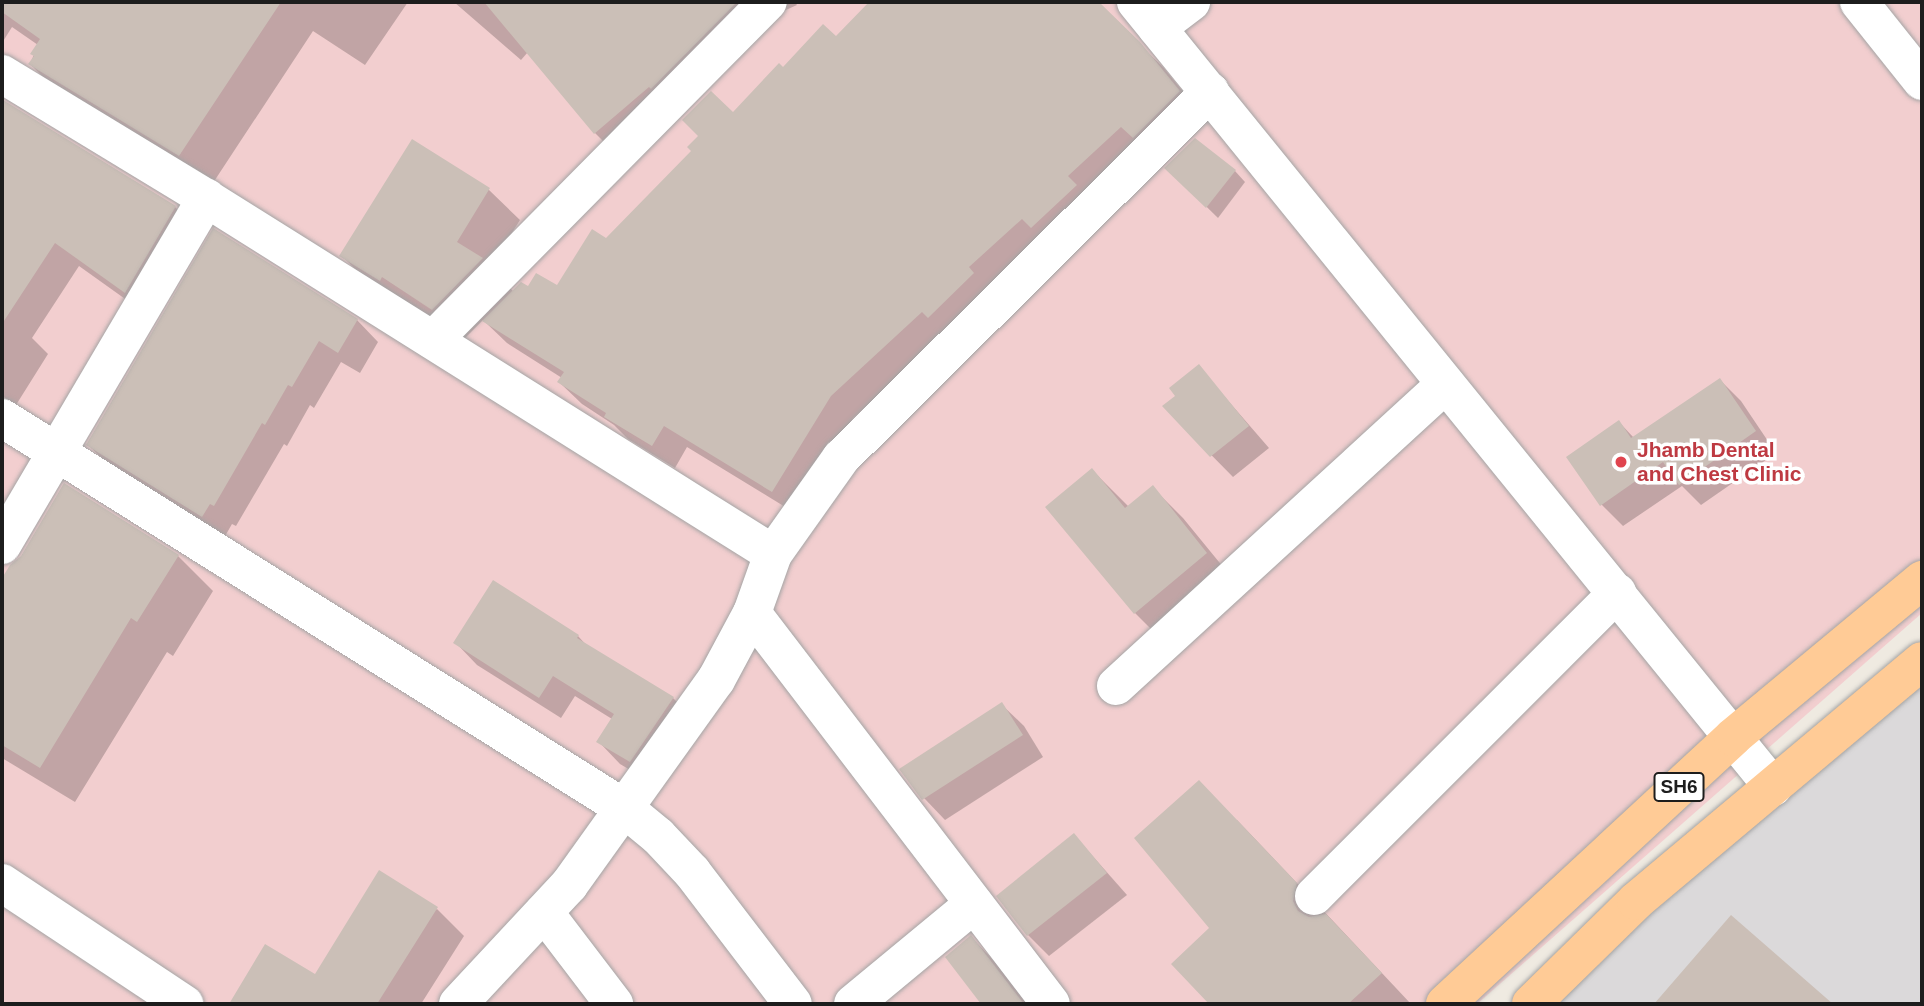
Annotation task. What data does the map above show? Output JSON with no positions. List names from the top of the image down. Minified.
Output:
{"streets":{"main road":["SH6"]},"places":["Jhamb Dental and Chest Clinic"]}
